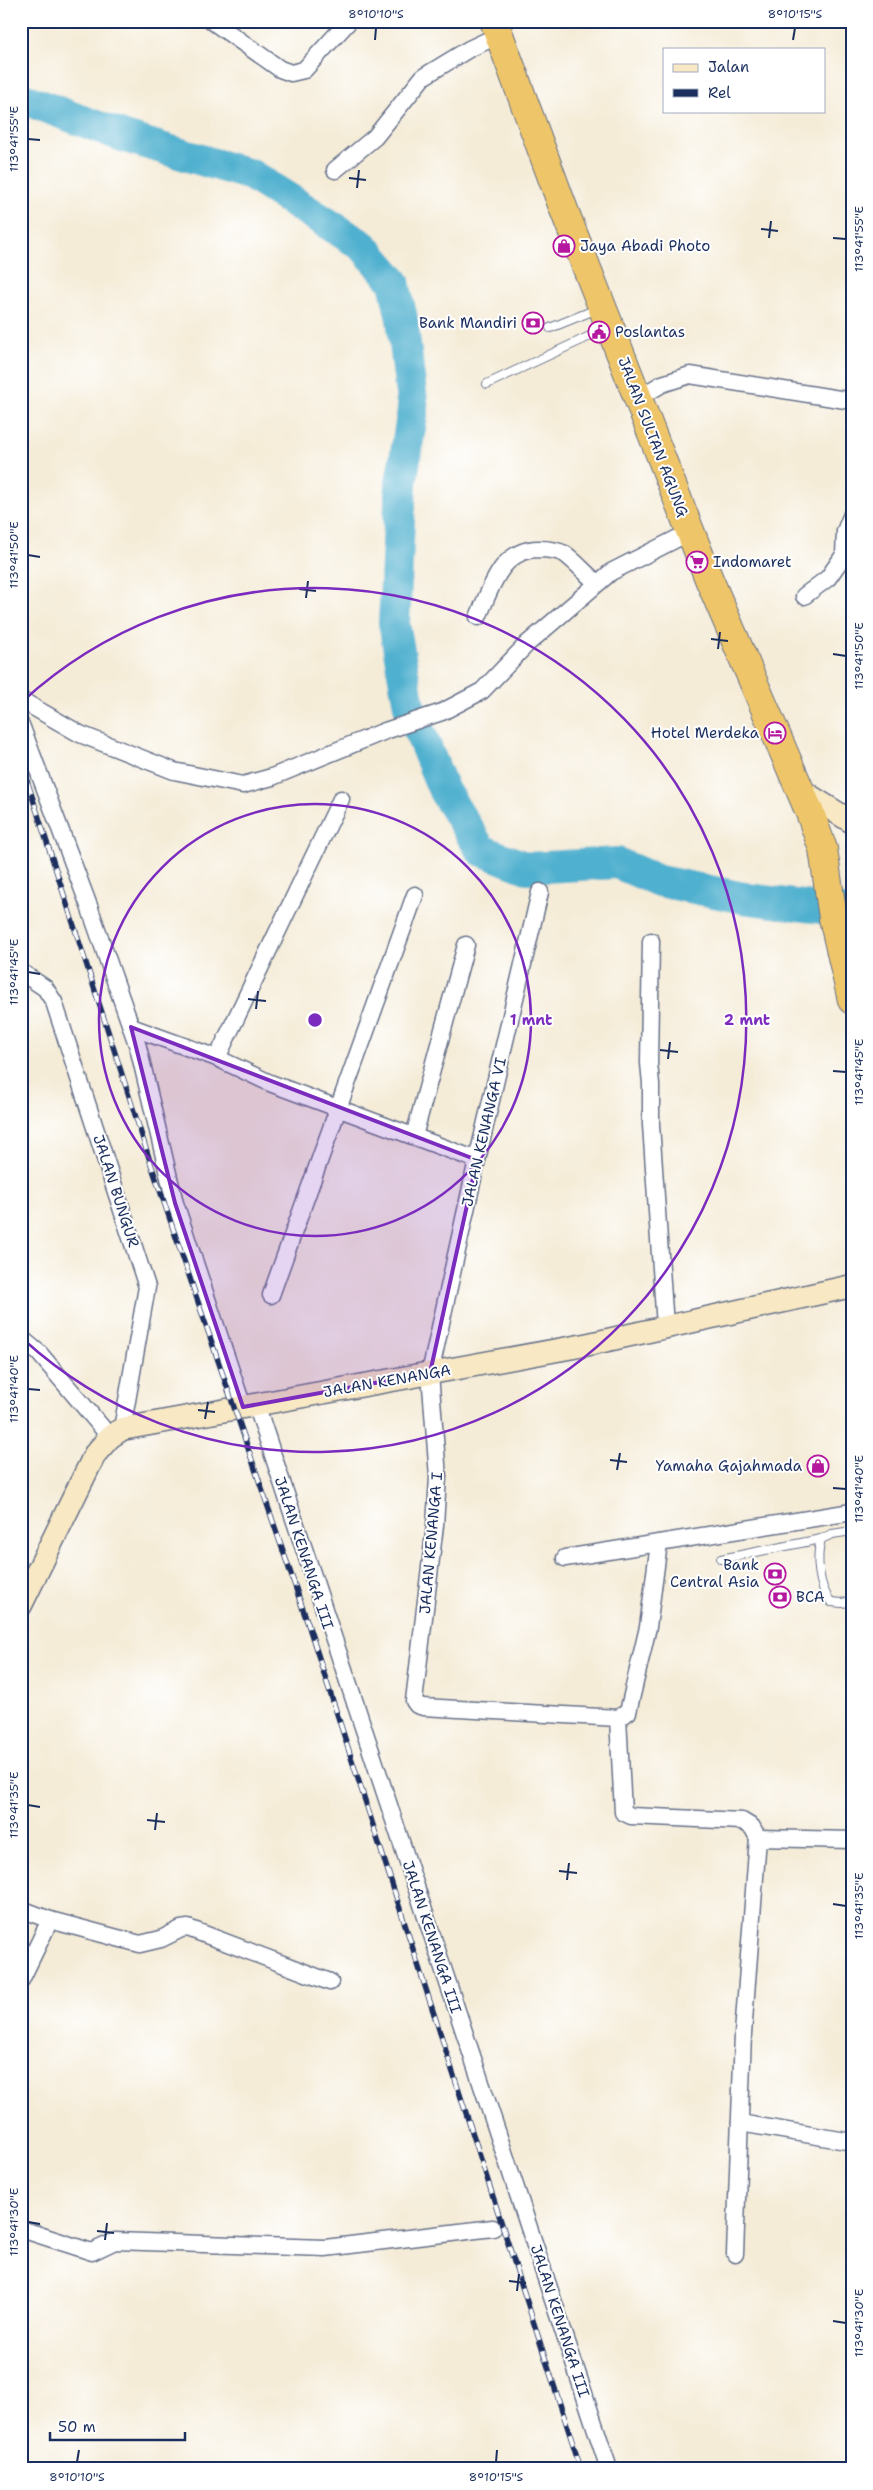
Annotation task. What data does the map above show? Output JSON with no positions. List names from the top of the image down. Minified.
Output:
{"streets":{"highway":["JALAN SULTAN AGUNG"],"main road":["JALAN KENANGA"],"street":["JALAN KENANGA VI","JALAN BUNGUR","JALAN KENANGA I","JALAN KENANGA III"]},"crossings":[["JALAN KENANGA VI","JALAN KENANGA"],["JALAN KENANGA VI","JALAN KENANGA I"],["JALAN BUNGUR","JALAN KENANGA"],["JALAN KENANGA","JALAN KENANGA I"],["JALAN KENANGA","JALAN KENANGA III"]],"places":{"shop":["Jaya Abadi Photo","Yamaha Gajahmada"],"bank":["Bank Mandiri","Bank Central Asia","BCA"],"public building":["Poslantas"],"supermarket":["Indomaret"],"hotel":["Hotel Merdeka"]},"legend":["Jalan","Rel"],"scale_bar":"50 m","coordinates":["8°10'10\"S","8°10'15\"S","113°41'55\"E","113°41'50\"E","113°41'45\"E","113°41'40\"E","113°41'35\"E","113°41'30\"E"],"rings":["1 mnt","2 mnt"]}
